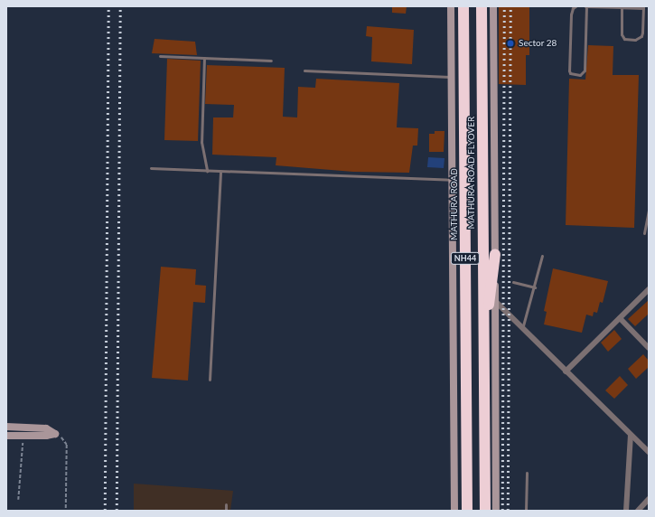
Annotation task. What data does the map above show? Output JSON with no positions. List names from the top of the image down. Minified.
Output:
{"streets":{"highway":["MATHURA ROAD FLYOVER","MATHURA ROAD","NH44"]},"crossings":[["MATHURA ROAD FLYOVER","NH44"]],"places":["Sector 28"]}
